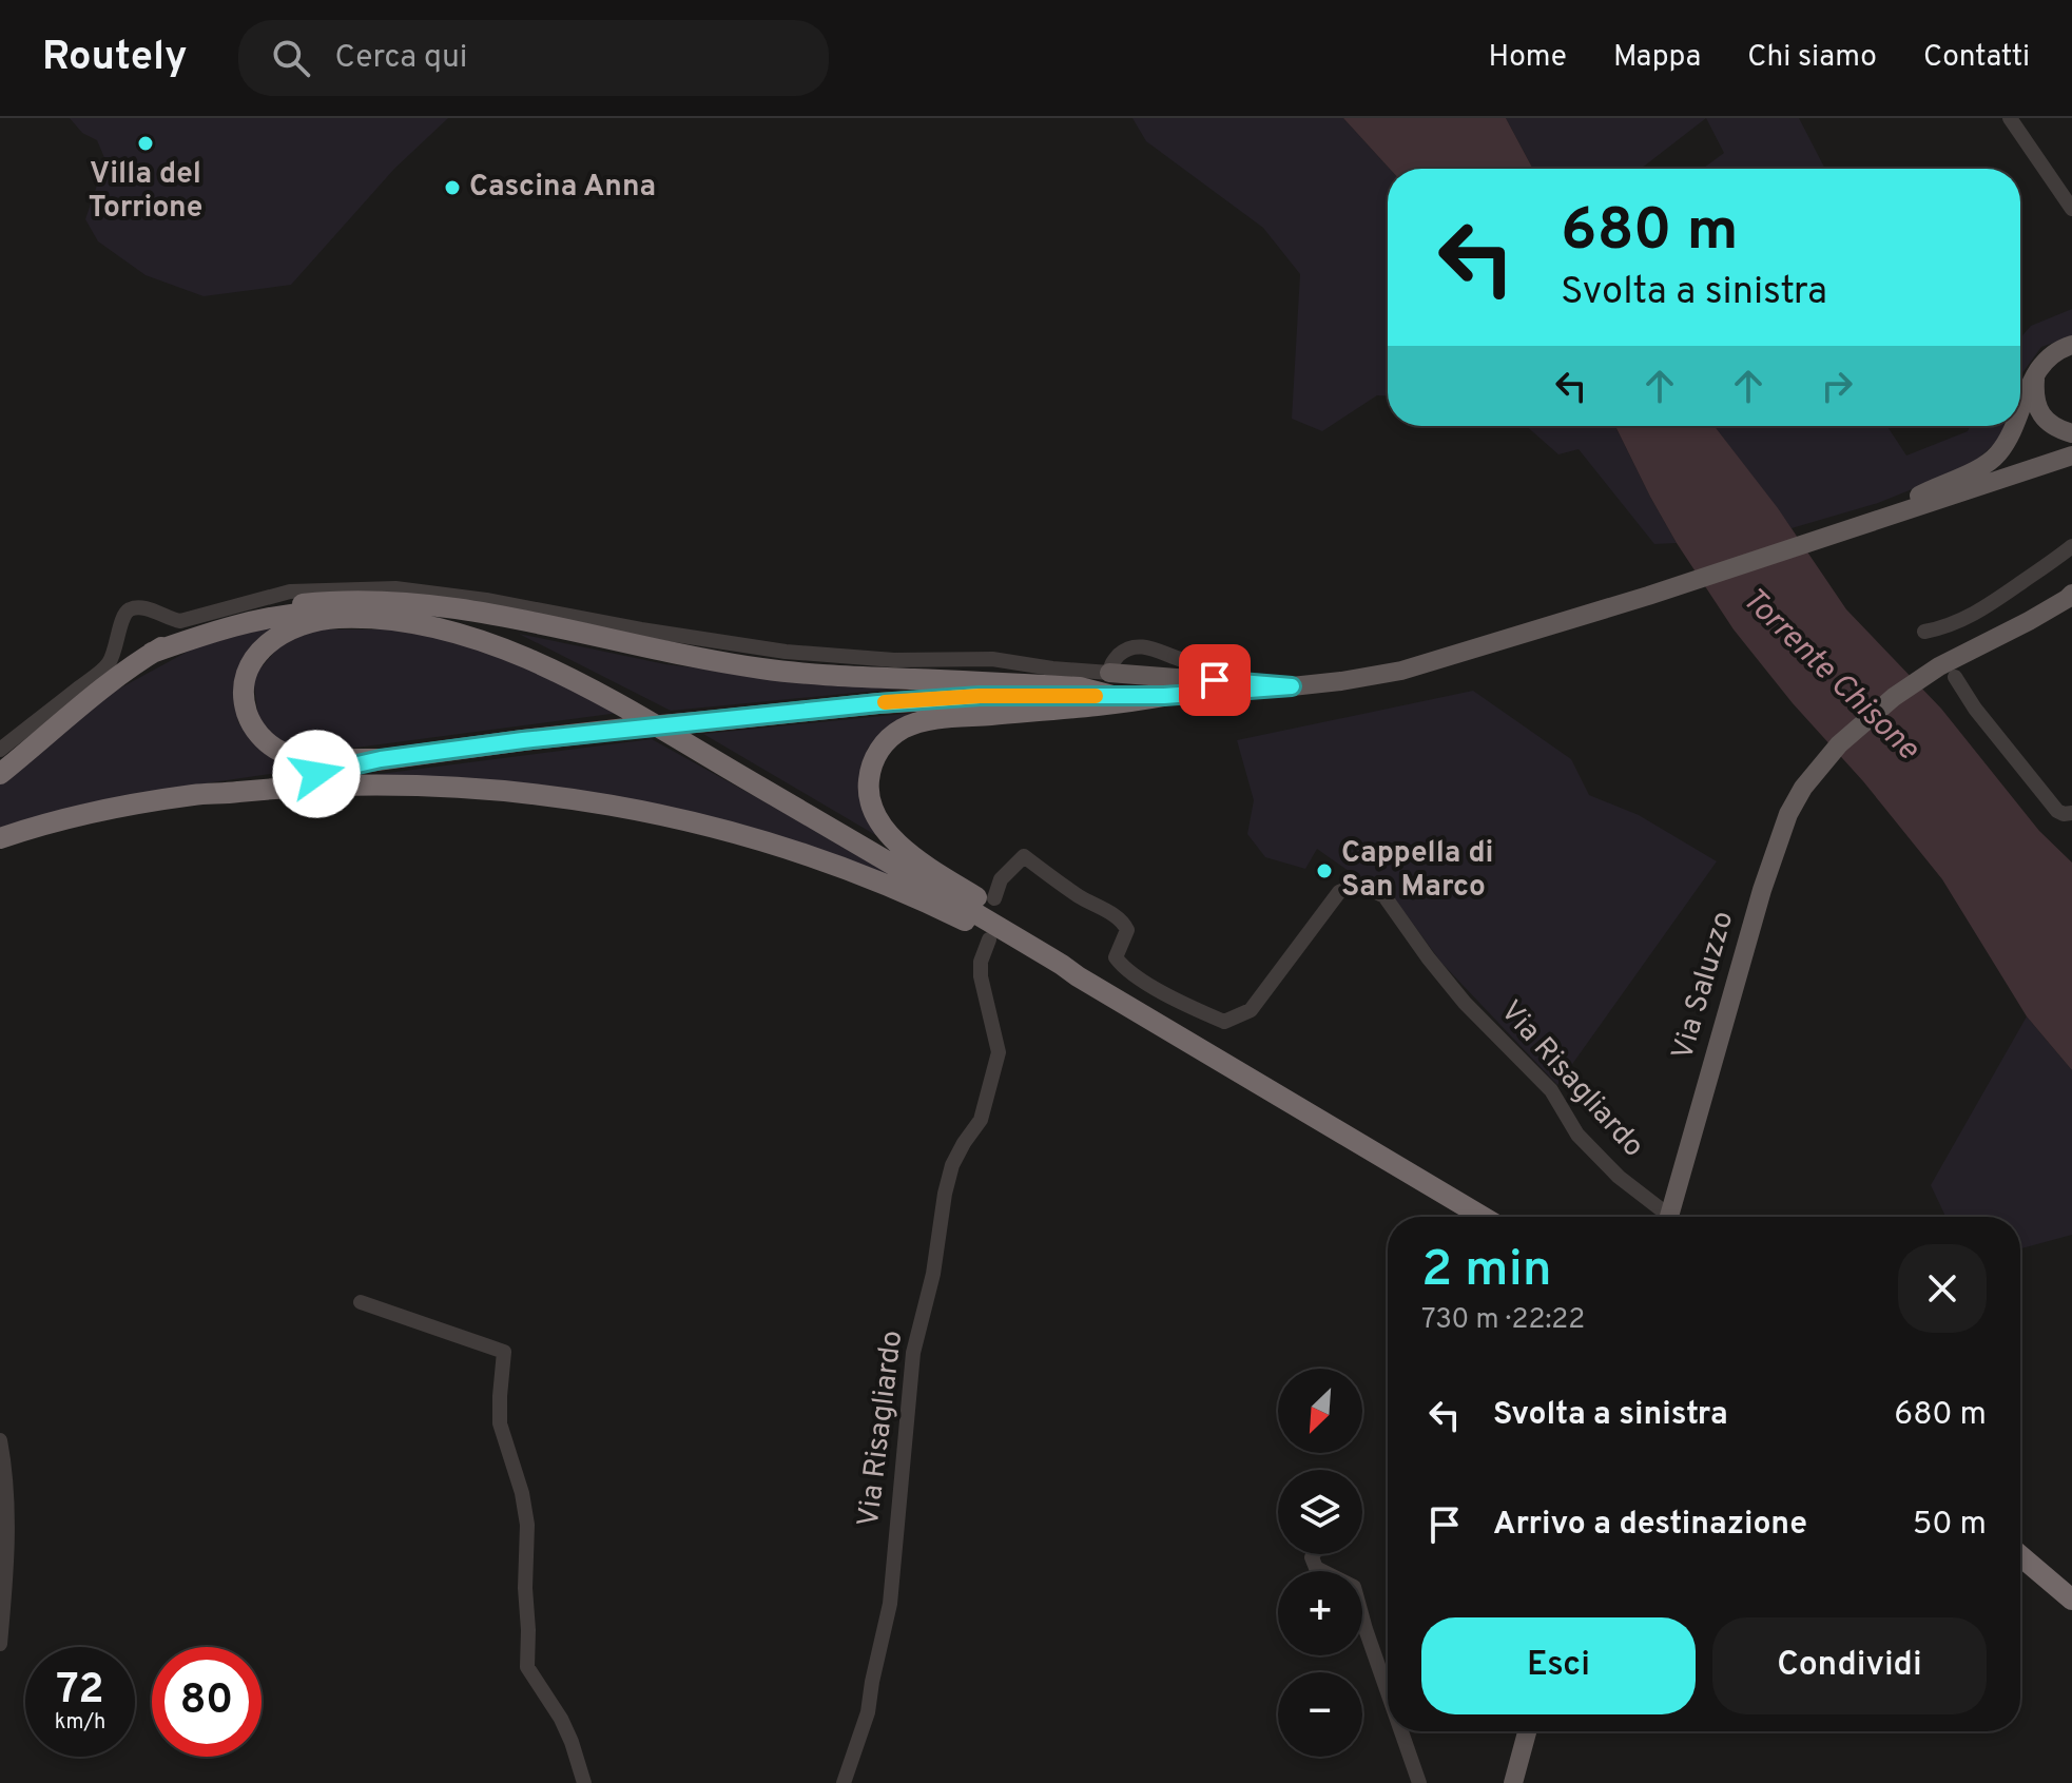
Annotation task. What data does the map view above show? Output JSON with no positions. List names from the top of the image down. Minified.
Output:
{"streets":{"main road":["Via Saluzzo"],"street":["Via Risagliardo"]},"water":["Torrente Chisone"],"places":["Villa del Torrione","Cascina Anna","Cappella di San Marco"],"north":"bottom left","page":{"header":"Routely","search":"Cerca qui","nav":["Home","Mappa","Chi siamo","Contatti"],"turn":["680 m","Svolta a sinistra"],"heading":["2 min","730 m · 22:22"],"list":[{"name":"Svolta a sinistra","value":"680 m"},{"name":"Arrivo a destinazione","value":"50 m"}],"map_buttons":["+","−"],"buttons":["Esci","Condividi"],"speed":"72 km/h","limit":"80"}}
